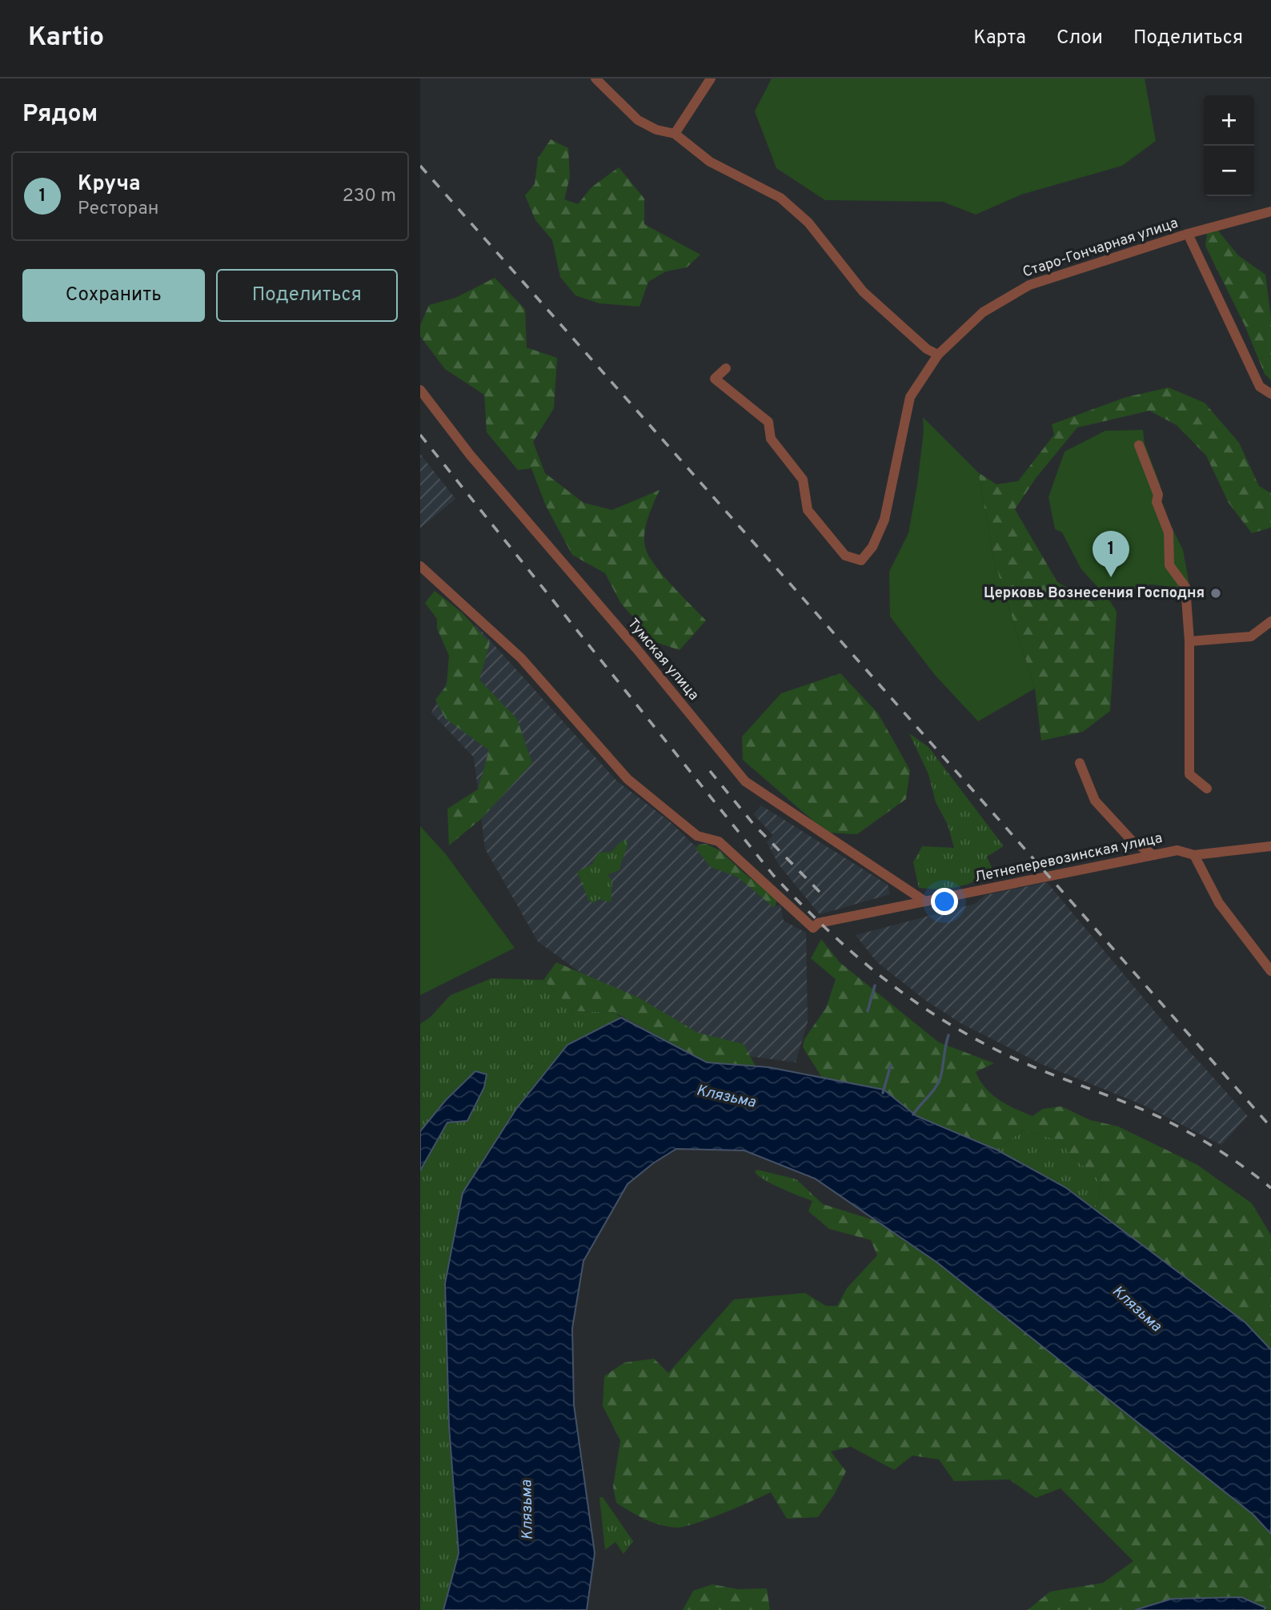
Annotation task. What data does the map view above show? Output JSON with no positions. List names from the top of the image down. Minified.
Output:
{"streets":{"street":["Старо-Гончарная улица","Тумская улица","Летнеперевозинская улица"]},"crossings":[["Тумская улица","Летнеперевозинская улица"]],"water":["Клязьма"],"places":["Церковь Вознесения Господня"],"page":{"header":"Kartio","nav":["Карта","Слои","Поделиться"],"heading":"Рядом","map_buttons":["+","−"],"list":[{"mark":"1","name":"Круча","note":"Ресторан","value":"230 m"}],"buttons":["Сохранить","Поделиться"],"pins":"1"}}
